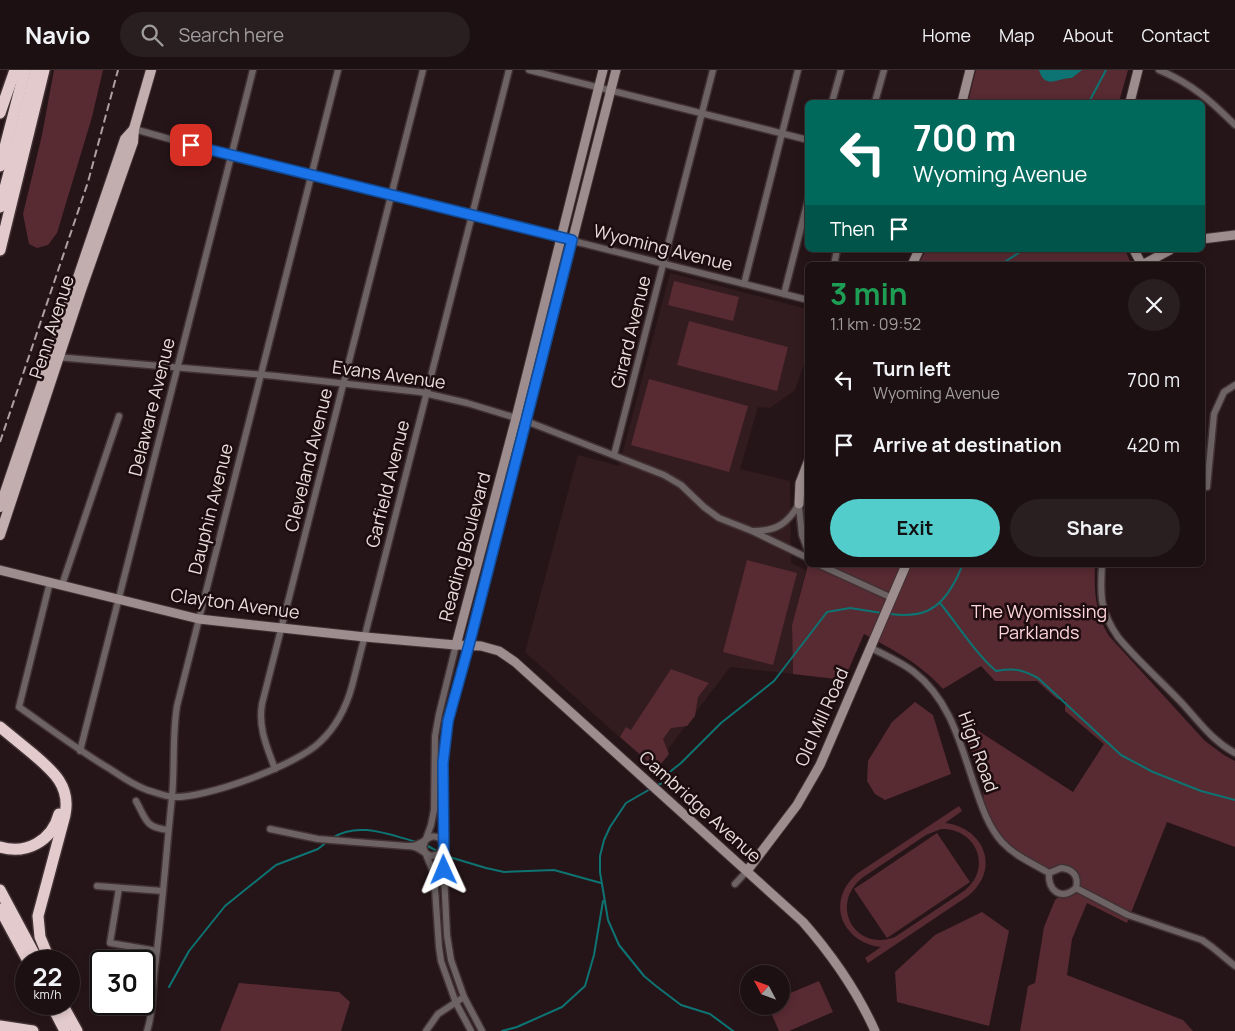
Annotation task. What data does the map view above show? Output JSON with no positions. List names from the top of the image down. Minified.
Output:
{"streets":{"main road":["Penn Avenue"],"street":["Wyoming Avenue","Girard Avenue","Evans Avenue","Delaware Avenue","Cleveland Avenue","Garfield Avenue","Dauphin Avenue","Reading Boulevard","Clayton Avenue","Old Mill Road","High Road","Cambridge Avenue"]},"crossings":[["Wyoming Avenue","Penn Avenue"],["Wyoming Avenue","Girard Avenue"],["Wyoming Avenue","Delaware Avenue"],["Wyoming Avenue","Cleveland Avenue"],["Wyoming Avenue","Garfield Avenue"],["Wyoming Avenue","Dauphin Avenue"],["Wyoming Avenue","Reading Boulevard"],["Penn Avenue","Evans Avenue"],["Girard Avenue","Evans Avenue"],["Evans Avenue","Delaware Avenue"],["Evans Avenue","Cleveland Avenue"],["Evans Avenue","Garfield Avenue"],["Evans Avenue","Dauphin Avenue"],["Evans Avenue","Reading Boulevard"],["Delaware Avenue","Clayton Avenue"],["Cleveland Avenue","Garfield Avenue"],["Cleveland Avenue","Clayton Avenue"],["Garfield Avenue","Dauphin Avenue"],["Garfield Avenue","Clayton Avenue"],["Dauphin Avenue","Clayton Avenue"],["Reading Boulevard","Clayton Avenue"],["Reading Boulevard","Cambridge Avenue"],["Clayton Avenue","Cambridge Avenue"],["Old Mill Road","High Road"],["Old Mill Road","Cambridge Avenue"]],"parks":["The Wyomissing Parklands"],"north":"top left","page":{"header":"Navio","search":"Search here","nav":["Home","Map","About","Contact"],"turn":["700 m","Wyoming Avenue"],"then":"Then","heading":["3 min","1.1 km · 09:52"],"list":[{"name":"Turn left","note":"Wyoming Avenue","value":"700 m"},{"name":"Arrive at destination","value":"420 m"}],"buttons":["Exit","Share"],"speed":"22 km/h","limit":"30"}}
